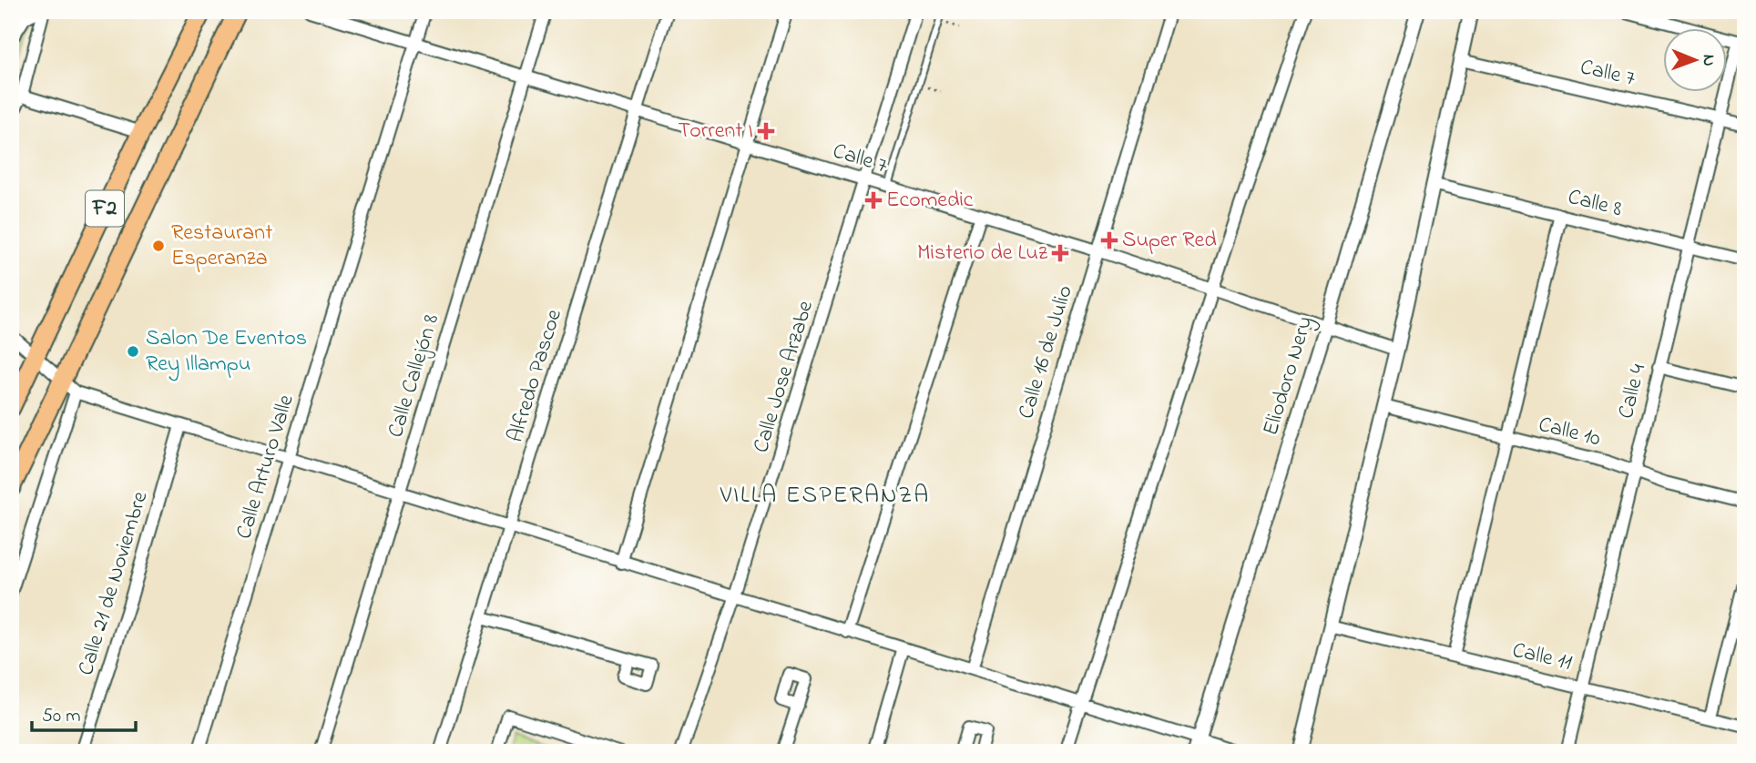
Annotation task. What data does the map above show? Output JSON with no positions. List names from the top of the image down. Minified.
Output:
{"streets":{"highway":["F2"],"street":["Calle 7","Calle 8","Calle 16 de Julio","Calle Callejón 8","Alfredo Pascoe","Eliodoro Nery","Calle Jose Arzabe","Calle 4","Calle 10","Calle Arturo Valle","Calle 21 de Noviembre","Calle 11"]},"crossings":[["Calle 7","Calle 16 de Julio"],["Calle 7","Calle Callejón 8"],["Calle 7","Alfredo Pascoe"],["Calle 7","Eliodoro Nery"],["Calle 7","Calle Jose Arzabe"],["Calle 7","Calle 4"],["Calle 7","Calle Arturo Valle"],["Calle 8","Calle 4"],["Calle 4","Calle 10"],["Calle 4","Calle 11"]],"districts":["VILLA ESPERANZA"],"places":{"health":["Torrent I","Ecomedic","Super Red","Misterio de Luz"],"other":["Restaurant Esperanza","Salon De Eventos Rey Illampu"]},"scale_bar":"50 m","north":"right"}
